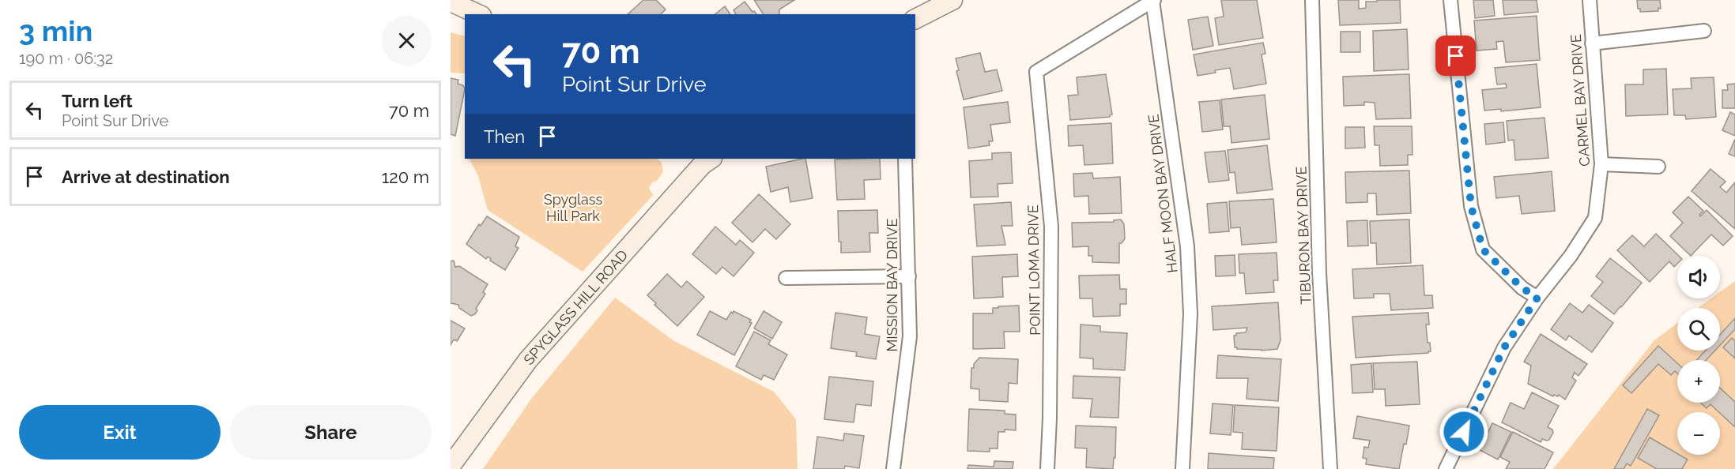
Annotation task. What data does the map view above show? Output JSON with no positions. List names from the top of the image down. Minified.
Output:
{"streets":{"main road":["SPYGLASS HILL ROAD"],"street":["CARMEL BAY DRIVE","HALF MOON BAY DRIVE","TIBURON BAY DRIVE","POINT LOMA DRIVE","MISSION BAY DRIVE"]},"crossings":[["HALF MOON BAY DRIVE","POINT LOMA DRIVE"]],"parks":["Spyglass Hill Park"],"page":{"heading":["3 min","190 m · 06:32"],"turn":["70 m","Point Sur Drive"],"list":[{"name":"Turn left","note":"Point Sur Drive","value":"70 m"},{"name":"Arrive at destination","value":"120 m"}],"then":"Then","map_buttons":["+","−"],"buttons":["Exit","Share"]}}
